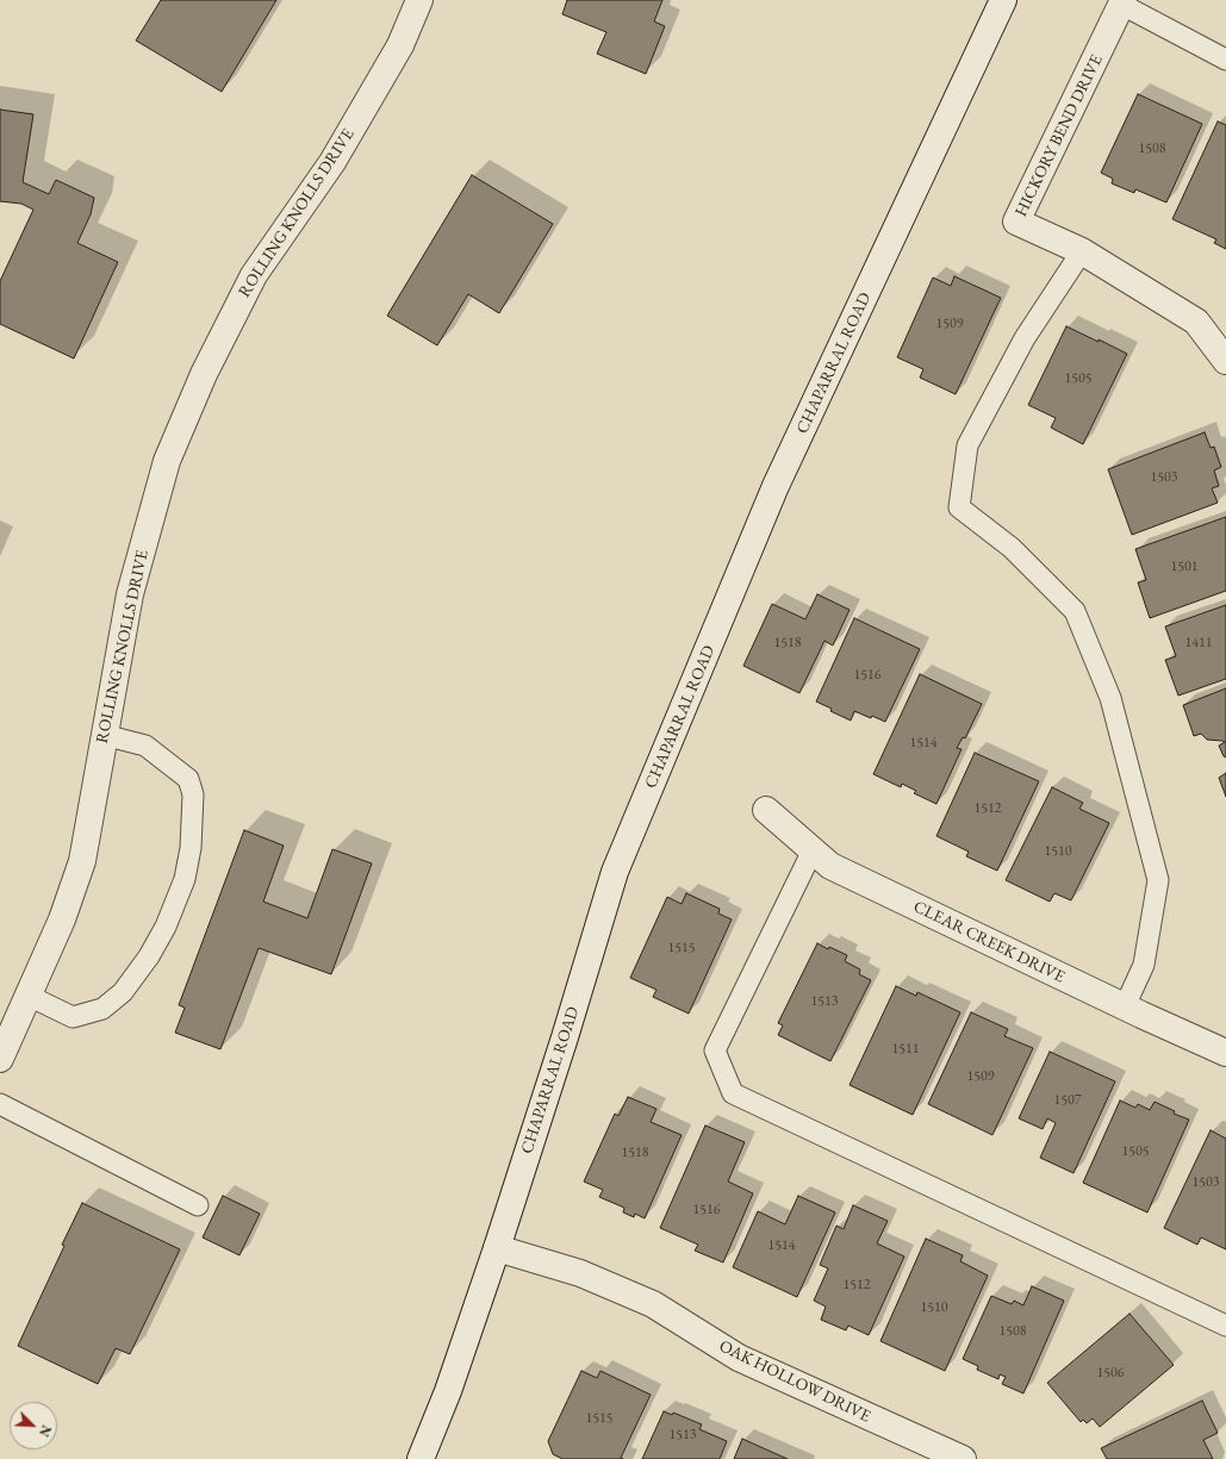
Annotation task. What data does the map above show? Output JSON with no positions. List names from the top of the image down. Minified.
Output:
{"streets":{"street":["HICKORY BEND DRIVE","ROLLING KNOLLS DRIVE","CHAPARRAL ROAD","CLEAR CREEK DRIVE","OAK HOLLOW DRIVE"]},"crossings":[["CHAPARRAL ROAD","OAK HOLLOW DRIVE"]],"house_numbers":["1508","1509","1505","1503","1501","1518","1411","1516","1514","1512","1510","1515","1513","1511","1509","1507","1505","1518","1503","1516","1514","1512","1510","1508","1506","1515","1513"],"north":"bottom right"}
